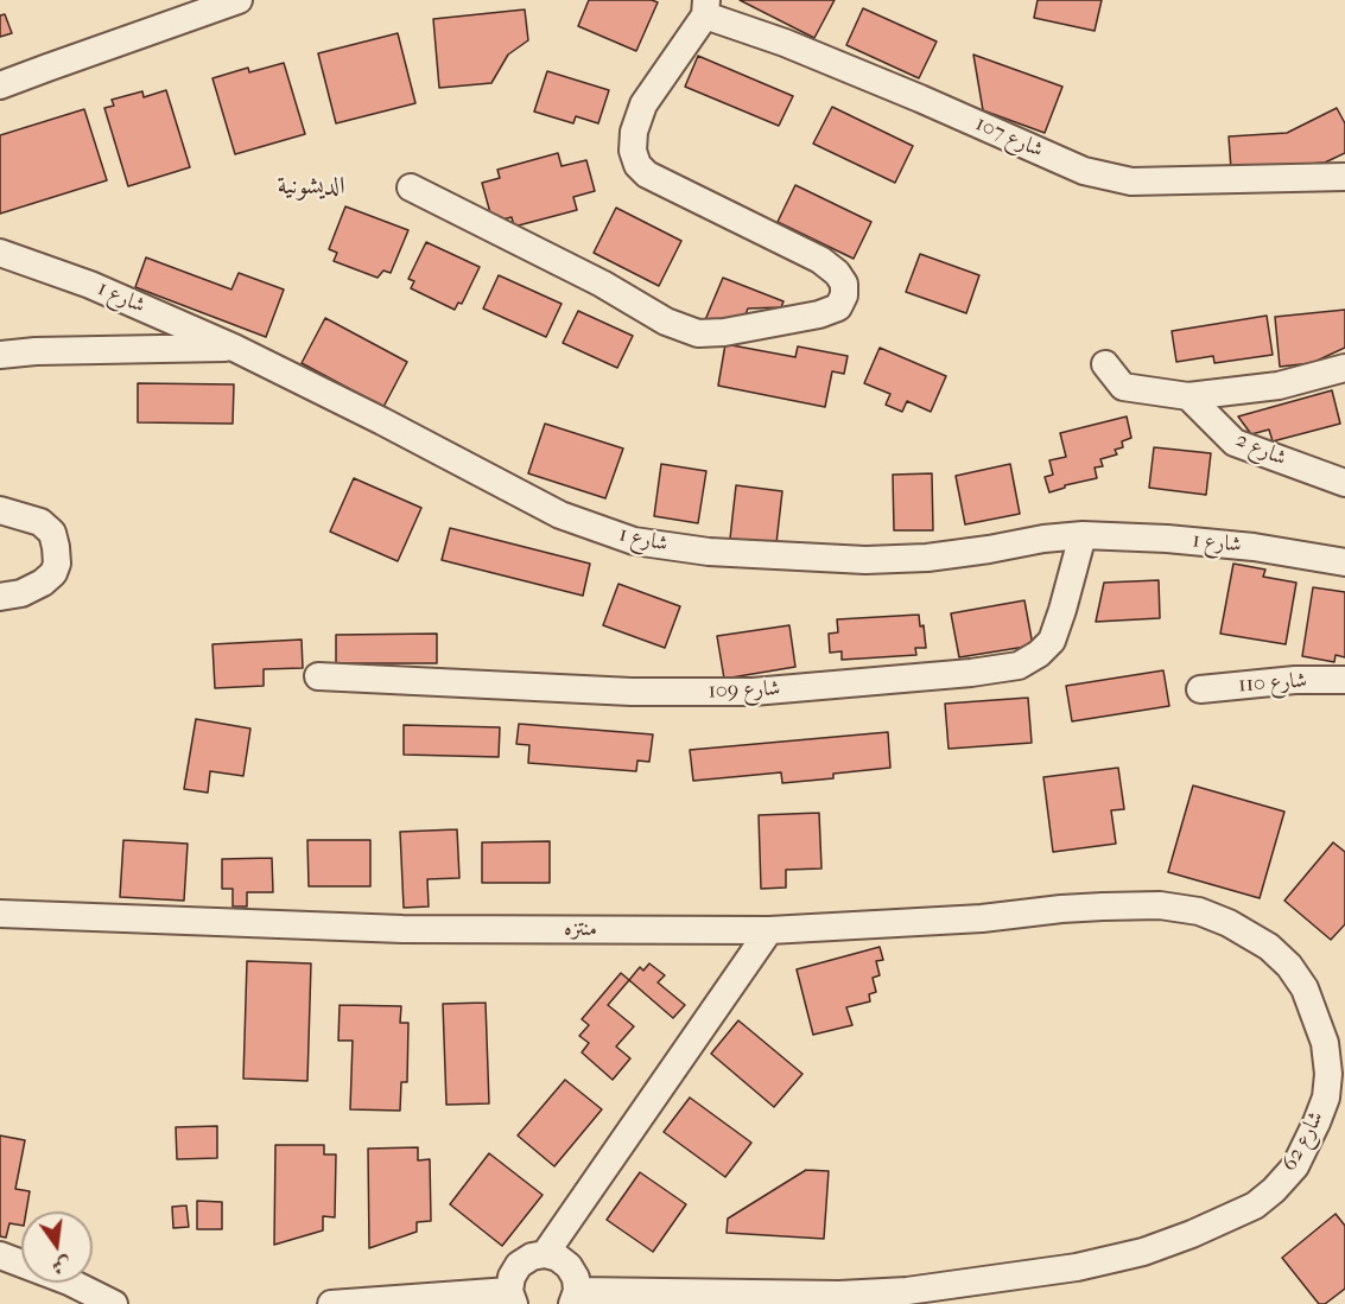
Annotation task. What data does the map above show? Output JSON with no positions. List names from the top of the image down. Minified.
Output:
{"streets":{"street":["شارع 107","شارع 1","شارع 2","شارع 110","شارع 109","منتزه","شارع 62"]},"crossings":[["شارع 1","شارع 109"],["منتزه","شارع 62"]],"districts":["الديشونية"],"north":"bottom"}
